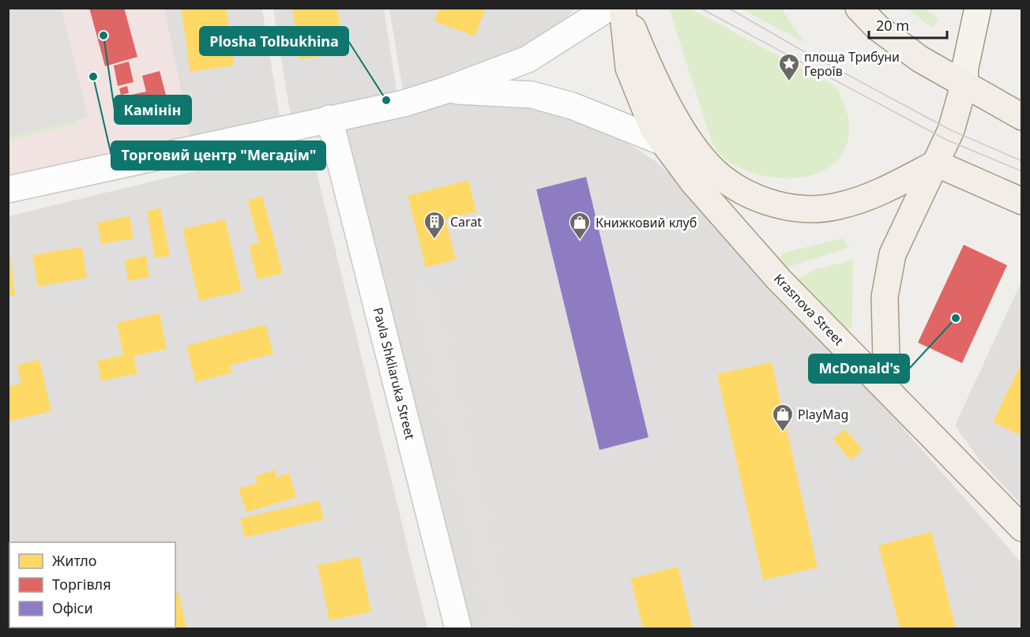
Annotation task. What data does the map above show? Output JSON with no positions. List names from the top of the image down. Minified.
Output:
{"streets":{"main road":["Krasnova Street"],"street":["Pavla Shkliaruka Street"]},"places":{"other":["Камінін","Торговий центр \"Мегадім\"","Plosha Tolbukhina","McDonald's"],"place":["площа Трибуни Героїв"],"building":["Carat"],"shop":["Книжковий клуб","PlayMag"]},"legend":["Житло","Торгівля","Офіси"],"scale_bar":"20 m"}
